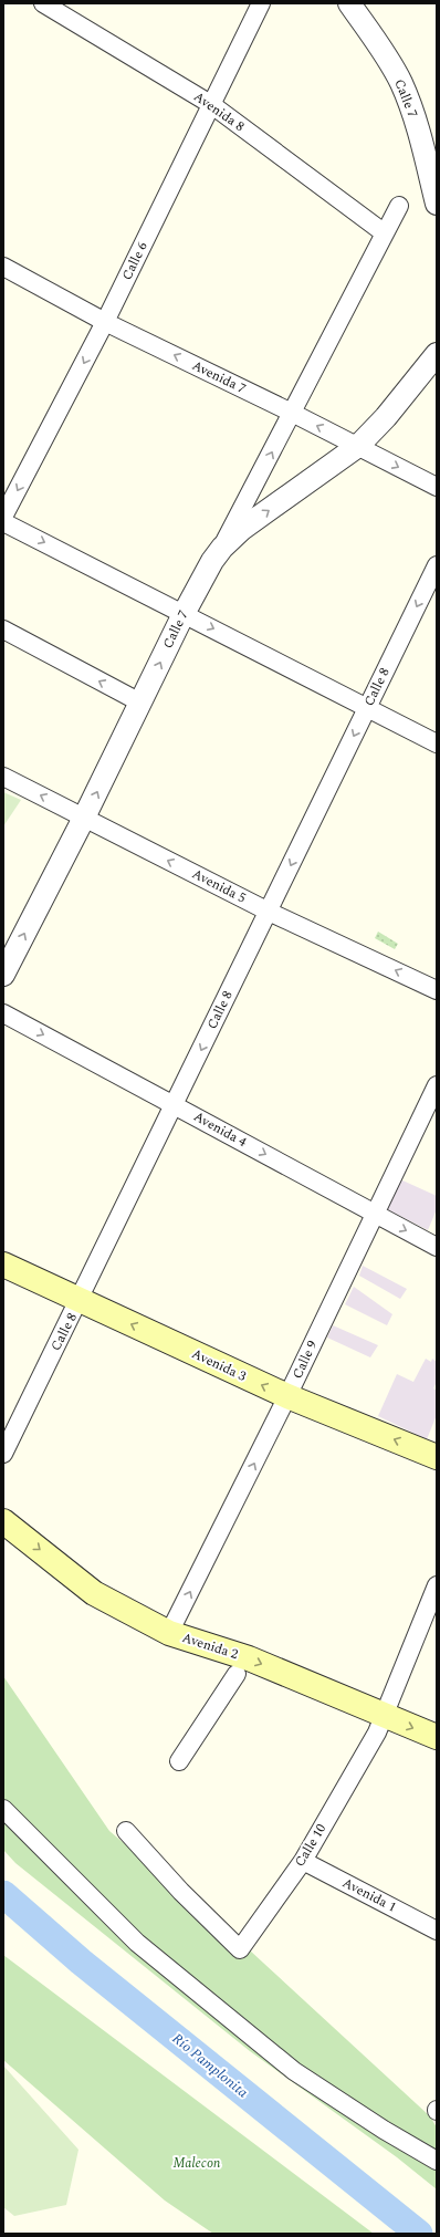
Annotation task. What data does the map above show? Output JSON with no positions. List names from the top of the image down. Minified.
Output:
{"streets":{"main road":["Avenida 3","Avenida 2"],"street":["Calle 7","Avenida 8","Calle 6","Avenida 7","Calle 8","Avenida 5","Avenida 4","Calle 9","Calle 10","Avenida 1"]},"crossings":[["Calle 7","Avenida 7"],["Calle 7","Avenida 5"],["Avenida 8","Calle 6"],["Calle 6","Avenida 7"],["Calle 8","Avenida 5"],["Calle 8","Avenida 4"],["Calle 8","Avenida 3"],["Avenida 4","Calle 9"],["Calle 9","Avenida 3"],["Calle 9","Avenida 2"],["Avenida 2","Calle 10"],["Calle 10","Avenida 1"]],"one_way":["Calle 6","Calle 8","Avenida 5","Avenida 4","Calle 9","Avenida 3","Avenida 2"],"water":["Río Pamplonita"],"parks":["Malecon"]}
